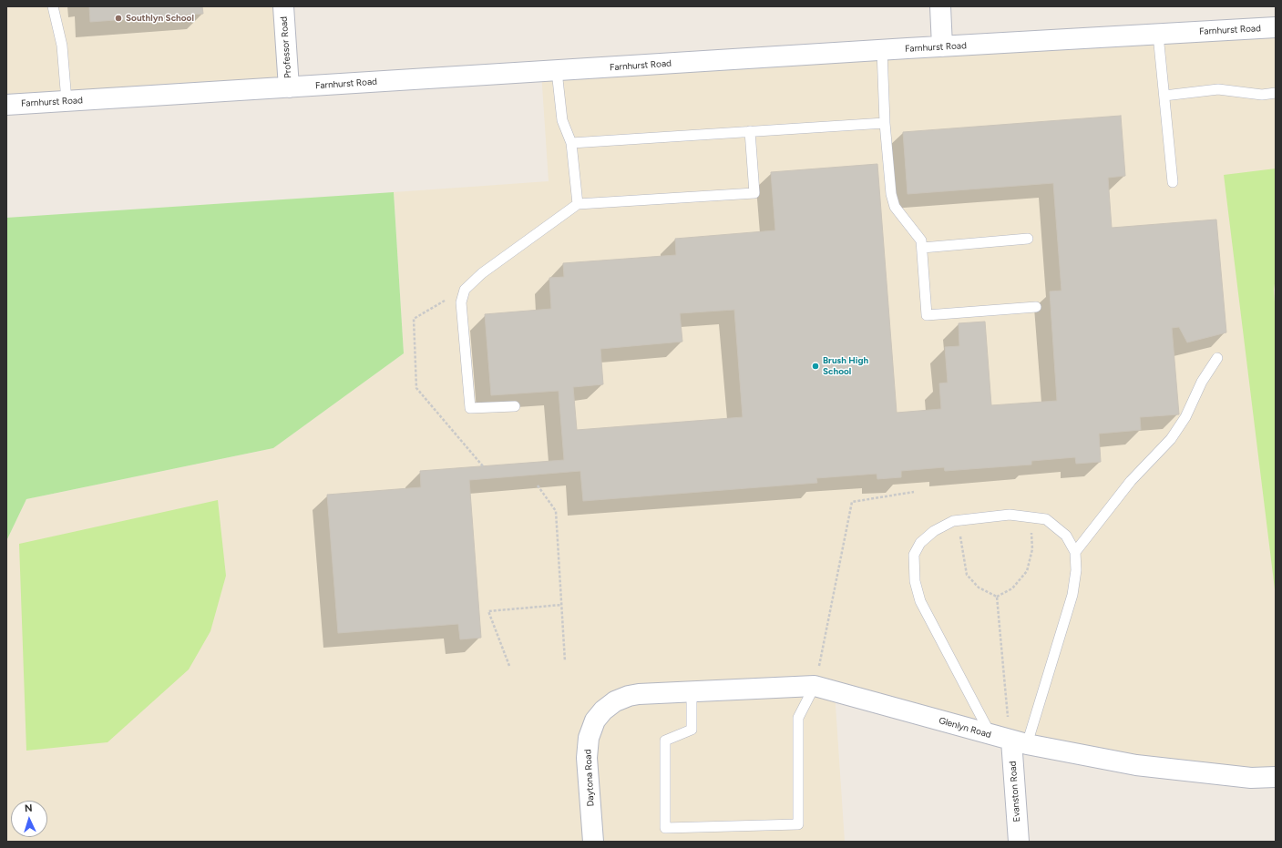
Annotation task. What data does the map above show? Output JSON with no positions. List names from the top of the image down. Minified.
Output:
{"streets":{"street":["Farnhurst Road","Professor Road","Glenlyn Road","Daytona Road","Evanston Road"]},"crossings":[["Farnhurst Road","Professor Road"],["Glenlyn Road","Daytona Road"],["Glenlyn Road","Evanston Road"]],"places":["Southlyn School","Brush High School"],"north":"top"}
